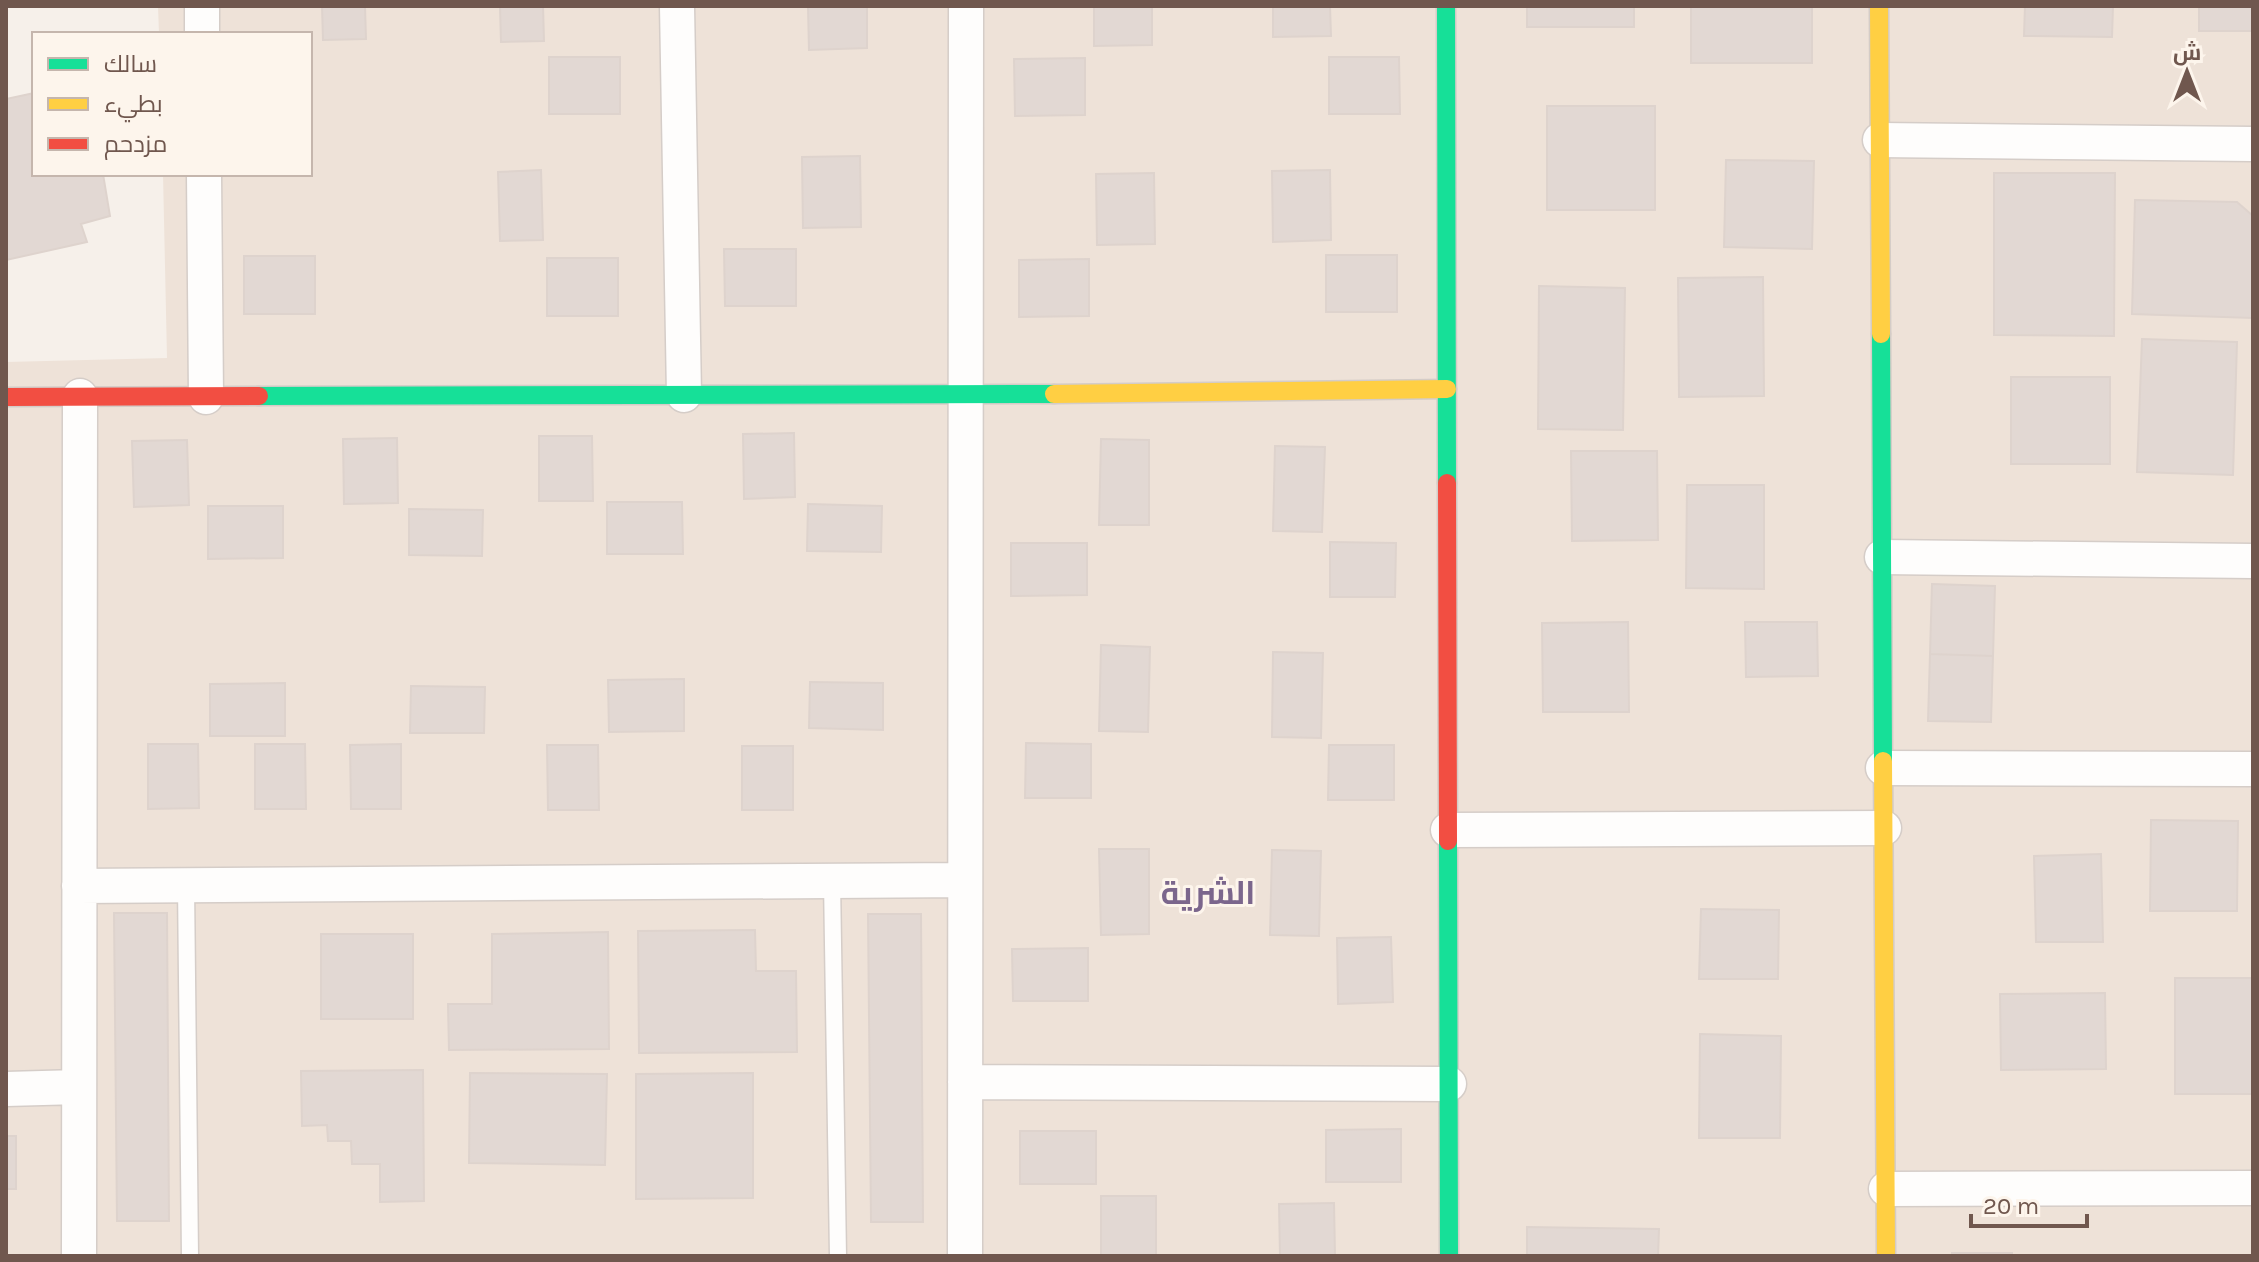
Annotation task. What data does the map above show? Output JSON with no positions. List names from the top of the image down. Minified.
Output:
{"districts":["الشرية"],"legend":["سالك","بطيء","مزدحم"],"scale_bar":"20 m","north":"top"}
